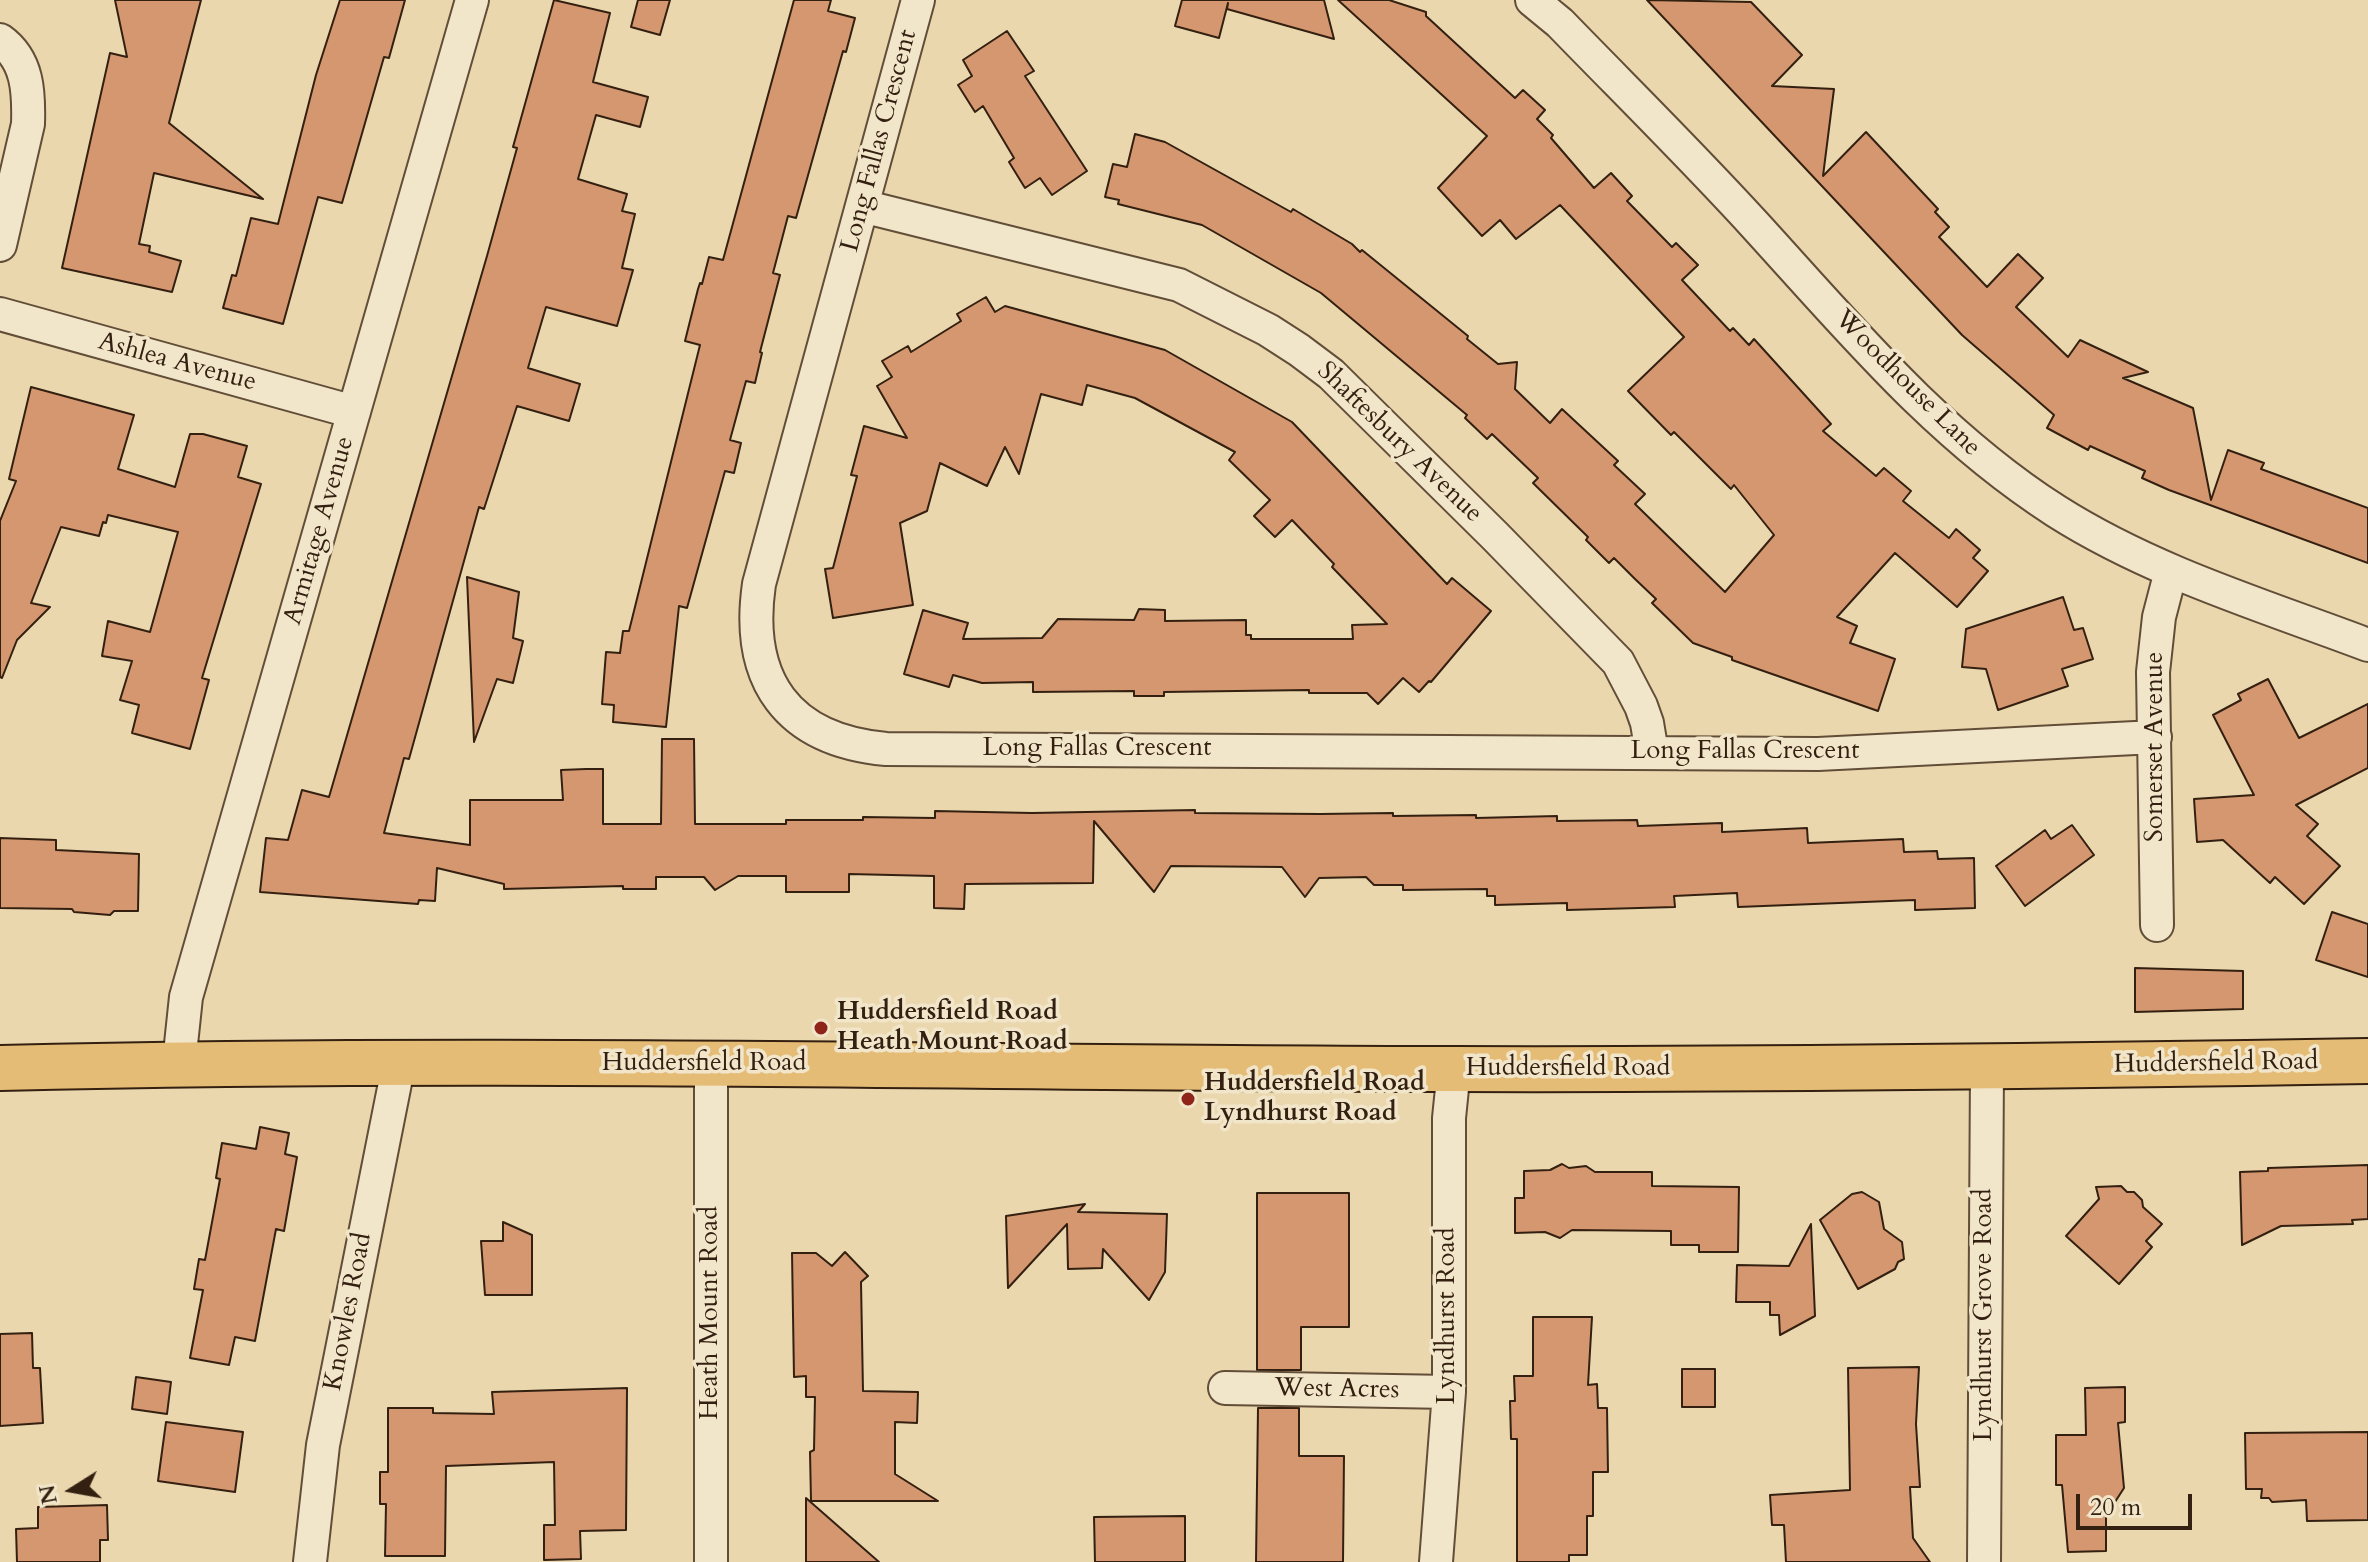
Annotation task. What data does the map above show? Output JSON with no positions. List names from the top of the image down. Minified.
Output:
{"streets":{"main road":["Huddersfield Road"],"street":["Long Fallas Crescent","Ashlea Avenue","Woodhouse Lane","Shaftesbury Avenue","Armitage Avenue","Somerset Avenue","Knowles Road","Heath Mount Road","Lyndhurst Grove Road","Lyndhurst Road","West Acres"]},"crossings":[["Long Fallas Crescent","Shaftesbury Avenue"],["Long Fallas Crescent","Somerset Avenue"],["Ashlea Avenue","Armitage Avenue"],["Woodhouse Lane","Somerset Avenue"],["Armitage Avenue","Huddersfield Road"],["Huddersfield Road","Knowles Road"],["Huddersfield Road","Heath Mount Road"],["Huddersfield Road","Lyndhurst Grove Road"],["Huddersfield Road","Lyndhurst Road"],["Lyndhurst Road","West Acres"]],"places":["Huddersfield Road Heath Mount Road","Huddersfield Road Lyndhurst Road"],"scale_bar":"20 m","north":"left"}
